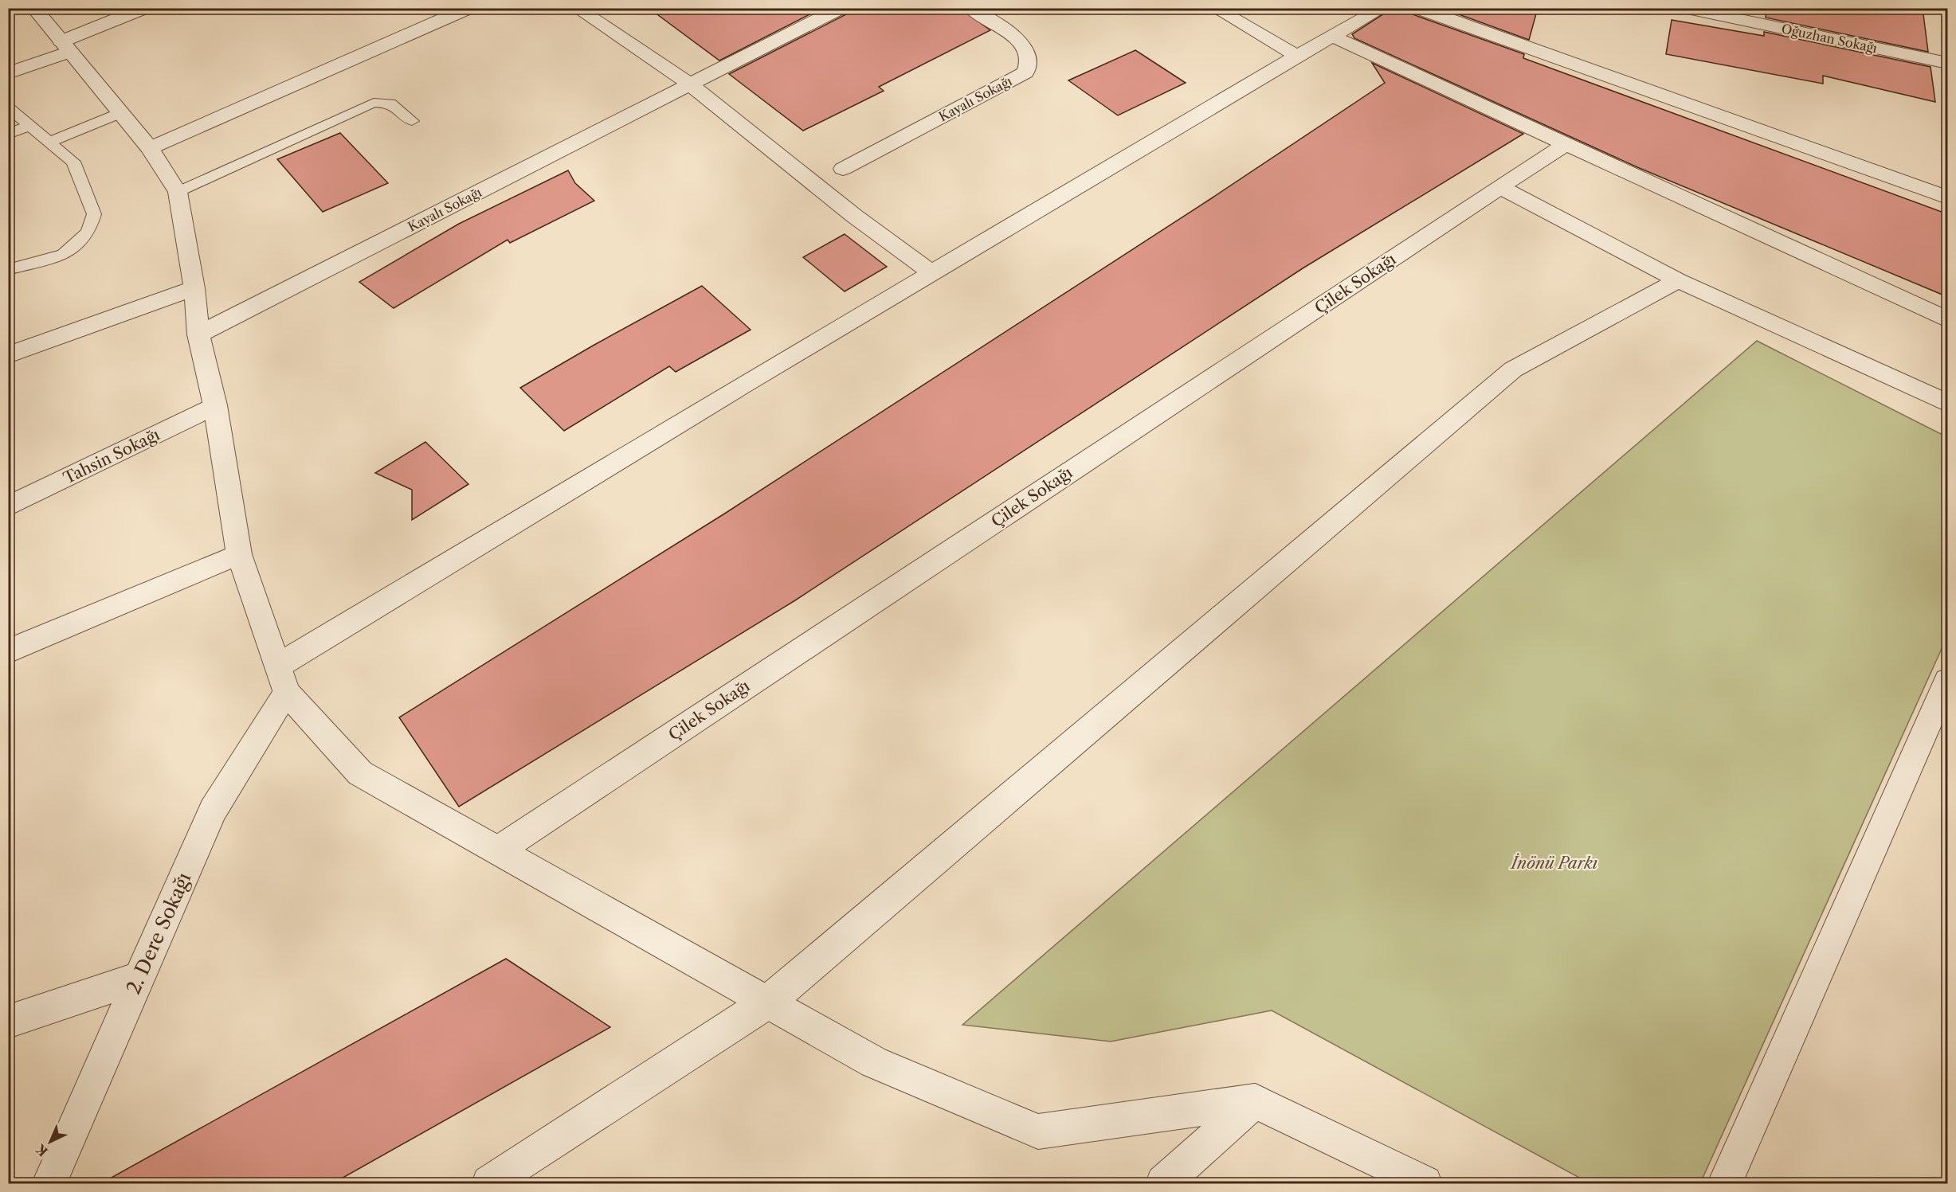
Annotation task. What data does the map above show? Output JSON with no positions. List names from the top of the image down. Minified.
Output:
{"streets":{"street":["Oğuzhan Sokağı","Kayalı Sokağı","Çilek Sokağı","Tahsin Sokağı","2. Dere Sokağı"]},"parks":["İnönü Parkı"],"north":"bottom left"}
